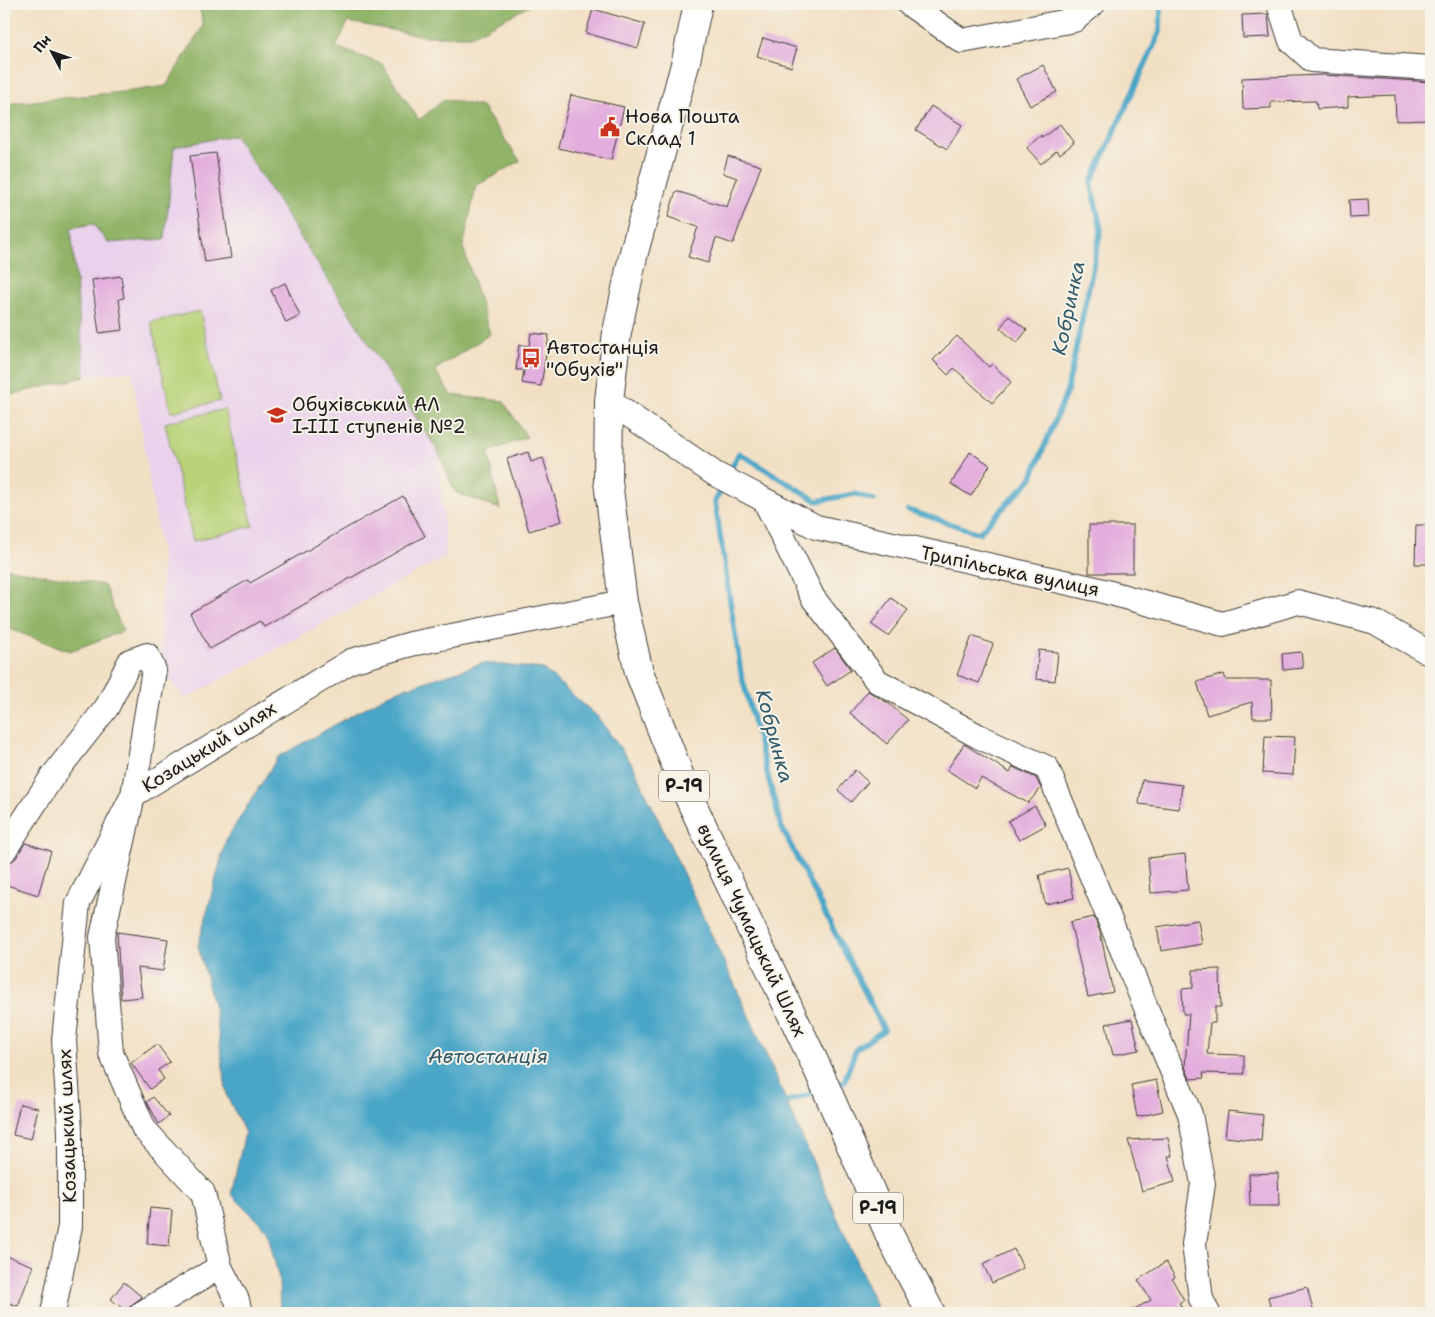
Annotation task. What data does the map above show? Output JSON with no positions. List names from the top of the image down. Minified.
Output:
{"streets":{"main road":["Р-19","вулиця Чумацький Шлях"],"street":["Трипільська вулиця","Козацький шлях"]},"crossings":[["Трипільська вулиця","вулиця Чумацький Шлях"],["Козацький шлях","вулиця Чумацький Шлях"]],"water":["Кобринка","Автостанція"],"places":{"public building":["Нова Пошта Склад 1"],"bus stop":["Автостанція \"Обухів\""],"school or university":["Обухівський АЛ І-ІІІ ступенів №2"]},"north":"top left"}
